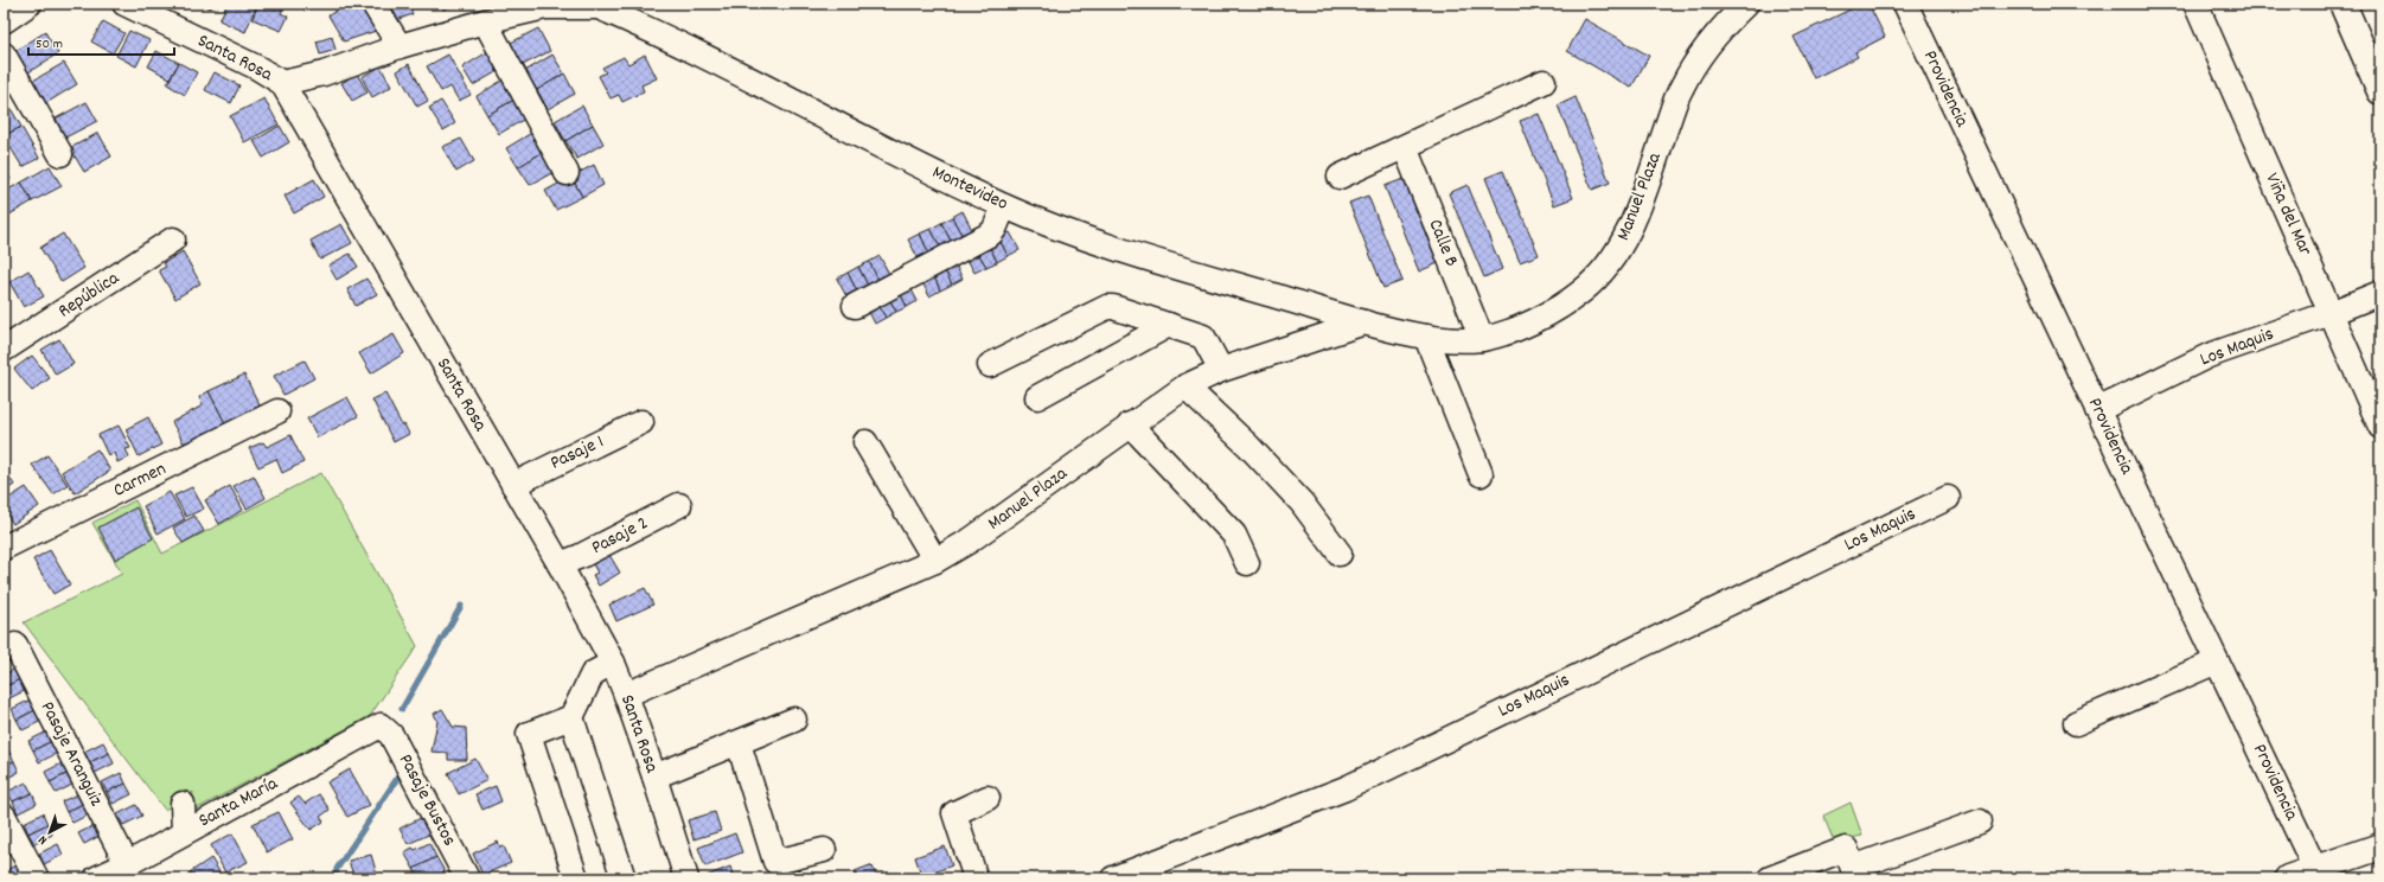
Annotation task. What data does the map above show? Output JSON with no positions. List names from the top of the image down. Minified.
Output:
{"streets":{"street":["Santa Rosa","Providencia","Montevideo","Manuel Plaza","Viña del Mar","Calle B","República","Los Maquis","Pasaje 1","Carmen","Pasaje 2","Pasaje Aranguiz","Pasaje Bustos","Santa María"]},"crossings":[["Santa Rosa","Manuel Plaza"],["Santa Rosa","Pasaje 1"],["Santa Rosa","Pasaje 2"],["Providencia","Los Maquis"],["Montevideo","Manuel Plaza"],["Manuel Plaza","Calle B"],["Viña del Mar","Los Maquis"],["Pasaje Aranguiz","Santa María"],["Pasaje Bustos","Santa María"]],"scale_bar":"50 m","north":"bottom left"}
